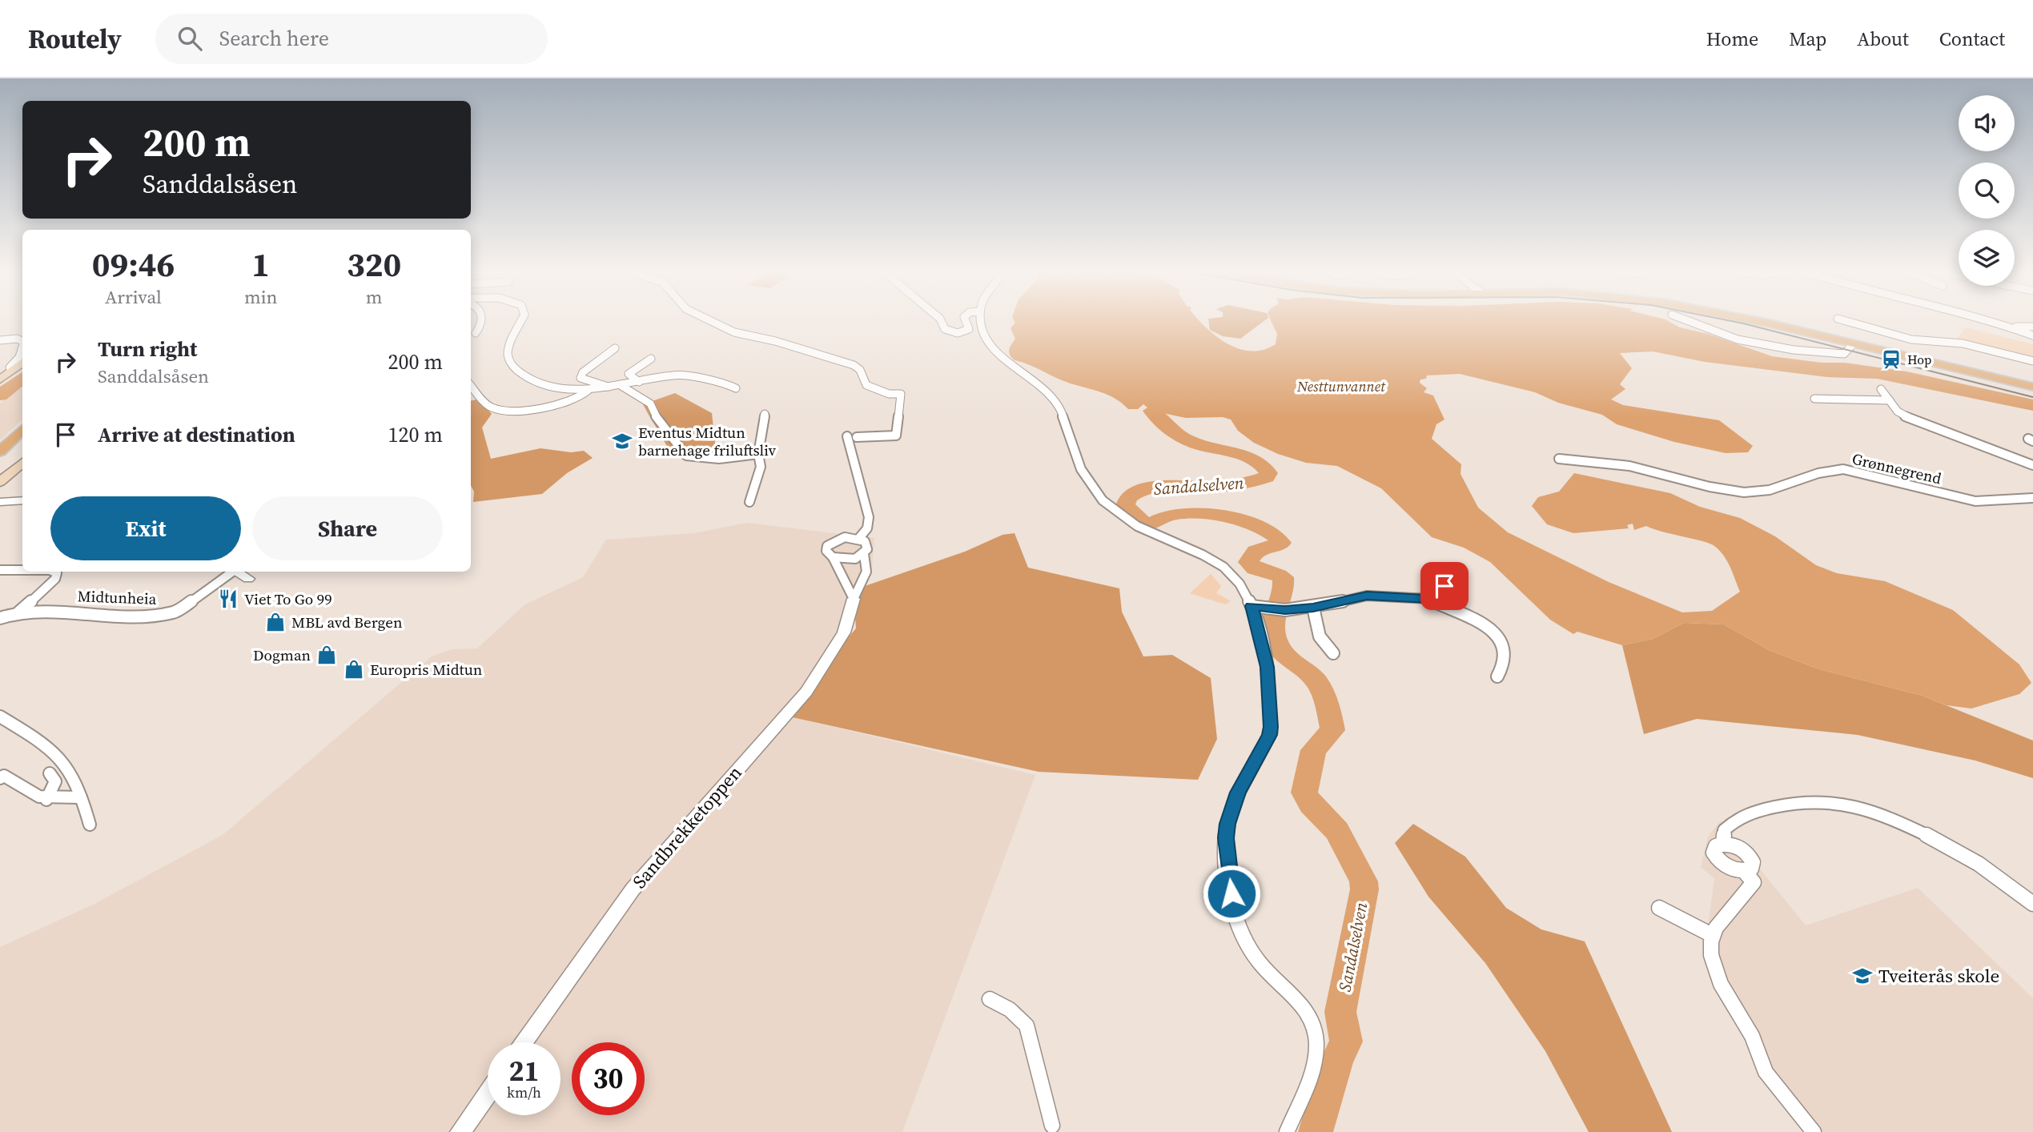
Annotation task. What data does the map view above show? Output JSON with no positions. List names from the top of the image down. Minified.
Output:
{"streets":{"street":["Grønnegrend","Midtunheia","Sandbrekketoppen"]},"water":["Nesttunvannet","Sandalselven"],"places":{"station":["Hop"],"school or university":["Eventus Midtun barnehage friluftsliv","Tveiterås skole"],"restaurant":["Viet To Go 99"],"shop":["MBL avd Bergen","Dogman","Europris Midtun"]},"page":{"header":"Routely","search":"Search here","nav":["Home","Map","About","Contact"],"turn":["200 m","Sanddalsåsen"],"eta":["09:46","Arrival","1","min","320","m"],"list":[{"name":"Turn right","note":"Sanddalsåsen","value":"200 m"},{"name":"Arrive at destination","value":"120 m"}],"buttons":["Exit","Share"],"speed":"21 km/h","limit":"30"}}
